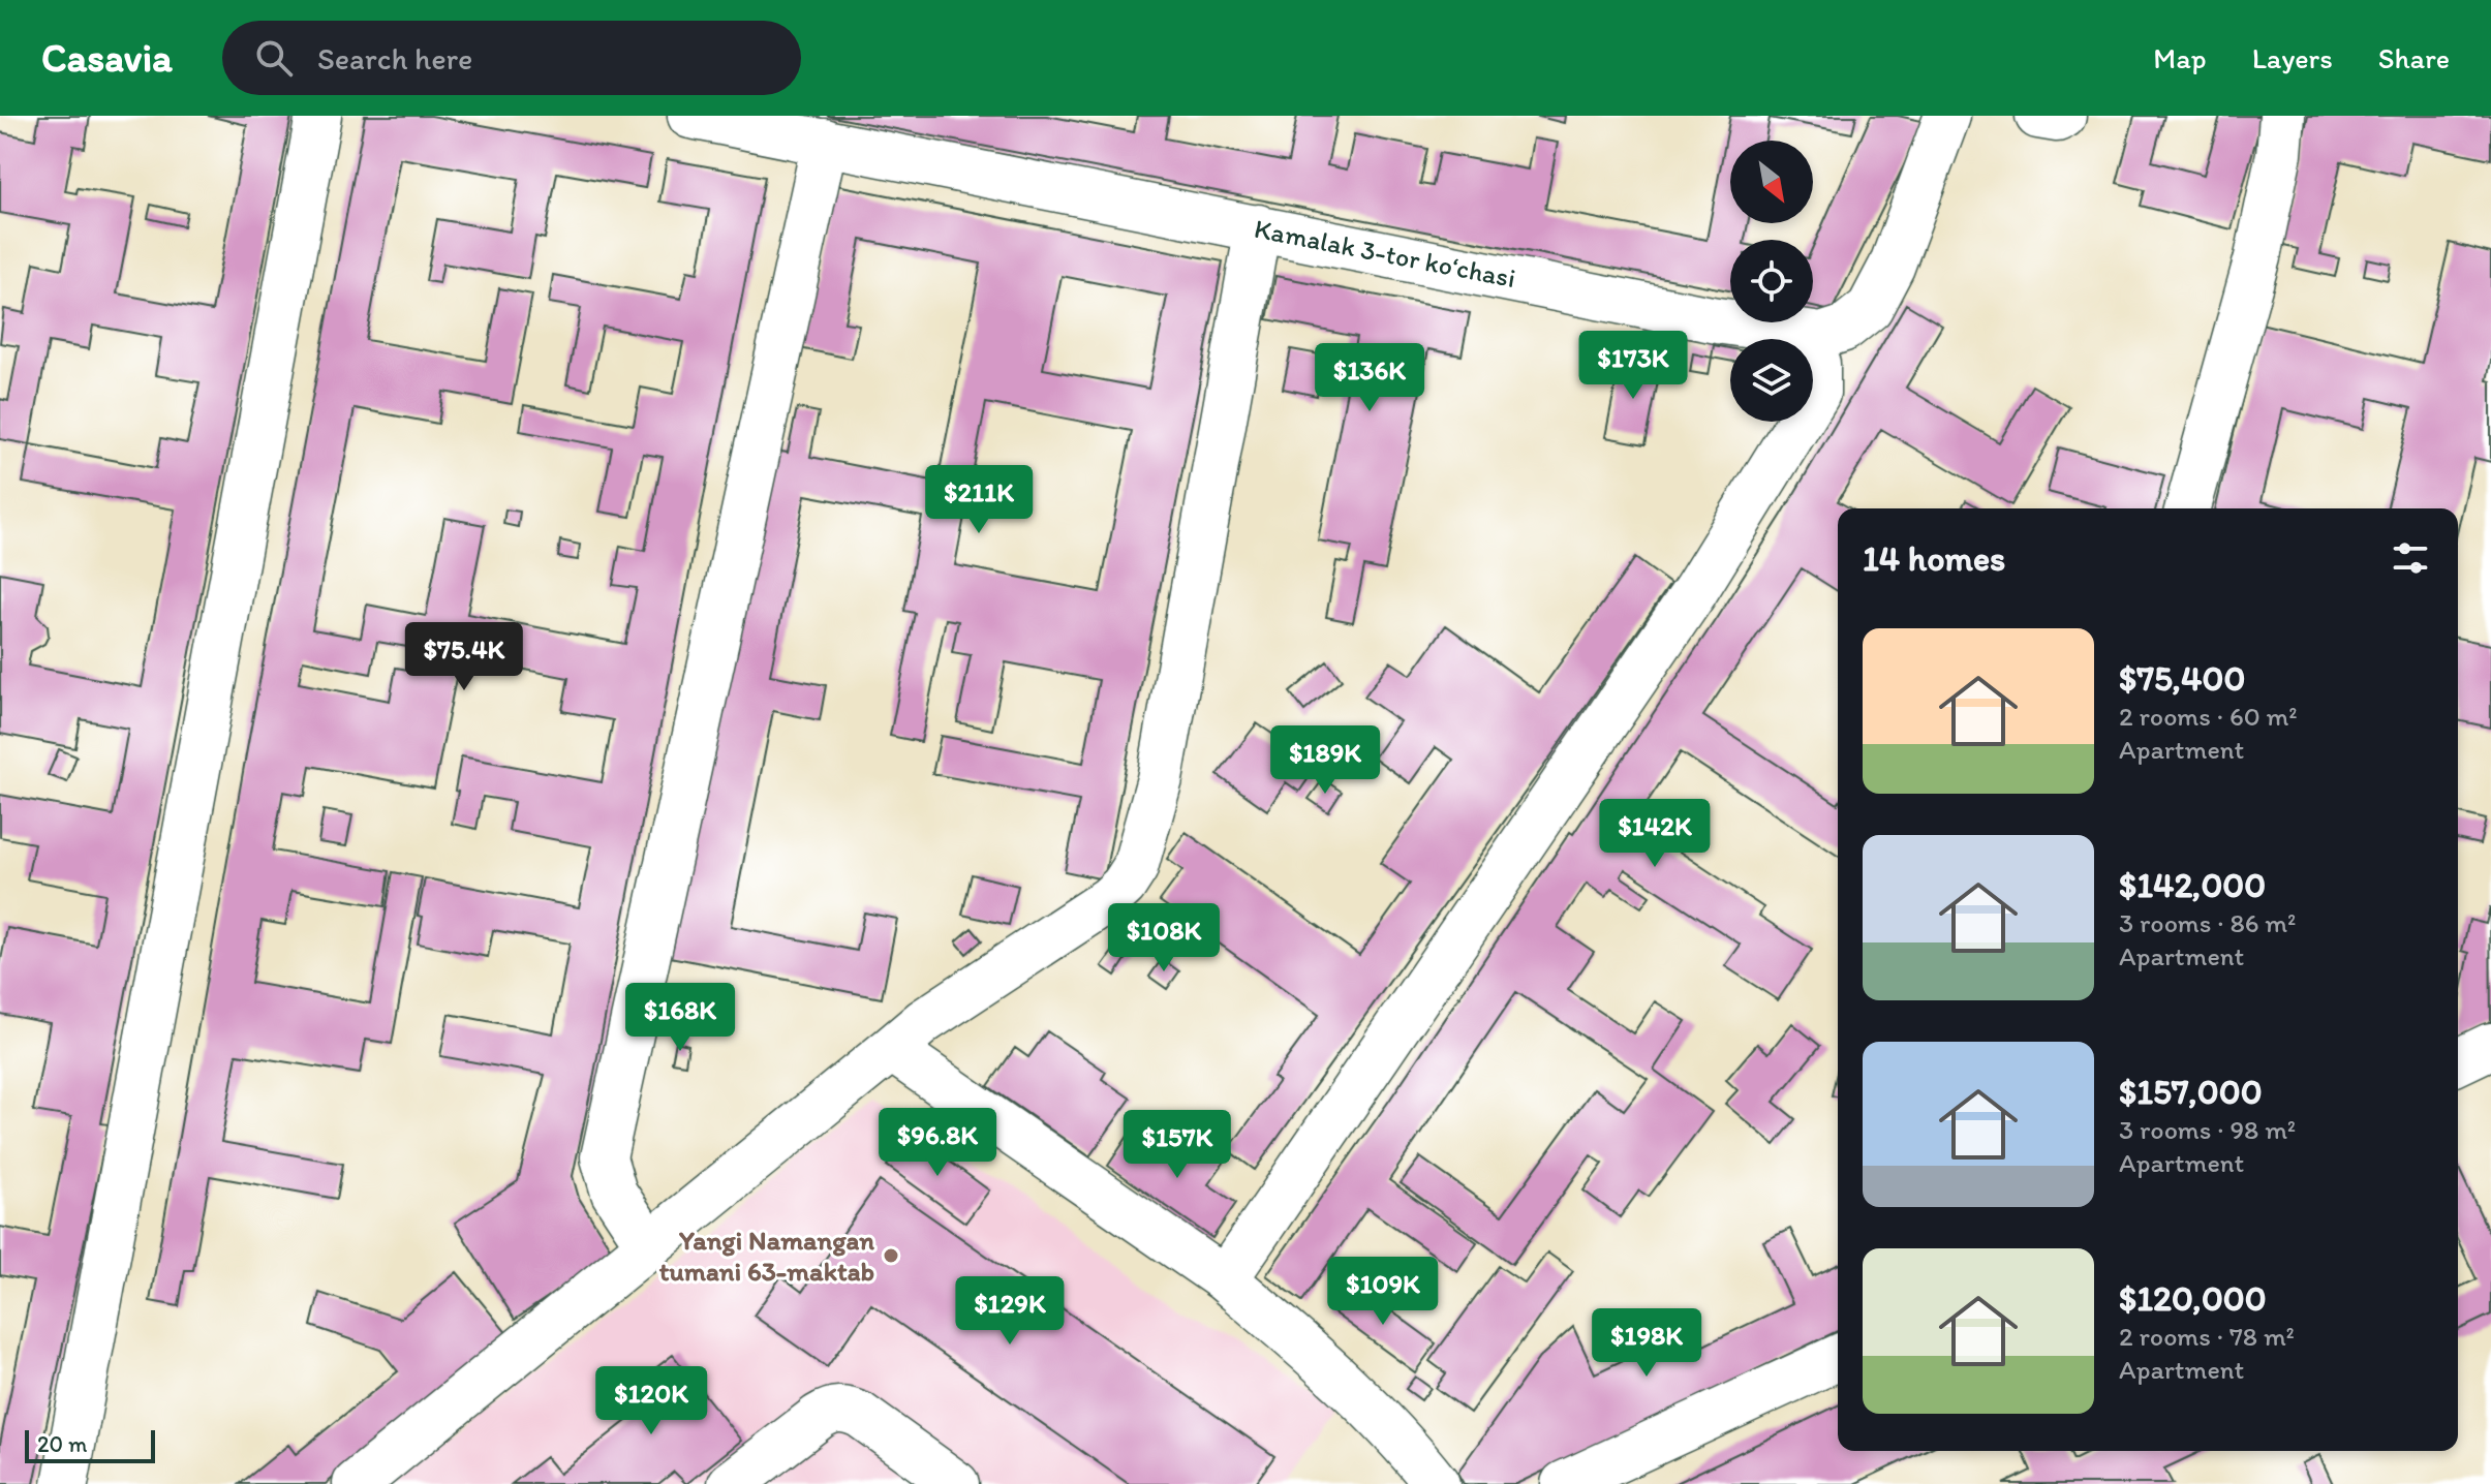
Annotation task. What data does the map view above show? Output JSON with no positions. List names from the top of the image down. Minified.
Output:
{"streets":{"street":["Kamalak 3-tor koʻchasi"]},"places":["Yangi Namangan tumani 63-maktab"],"scale_bar":"20 m","north":"bottom right","page":{"header":"Casavia","search":"Search here","nav":["Map","Layers","Share"],"price":["$173K","$136K","$211K","$75.4K","$189K","$142K","$108K","$168K","$96.8K","$157K","$109K","$129K","$198K","$120K"],"heading":"14 homes","list":[{"name":"$75,400","note":"2 rooms · 60 m² · Apartment"},{"name":"$142,000","note":"3 rooms · 86 m² · Apartment"},{"name":"$157,000","note":"3 rooms · 98 m² · Apartment"},{"name":"$120,000","note":"2 rooms · 78 m² · Apartment"}],"scale":"20 m"}}
